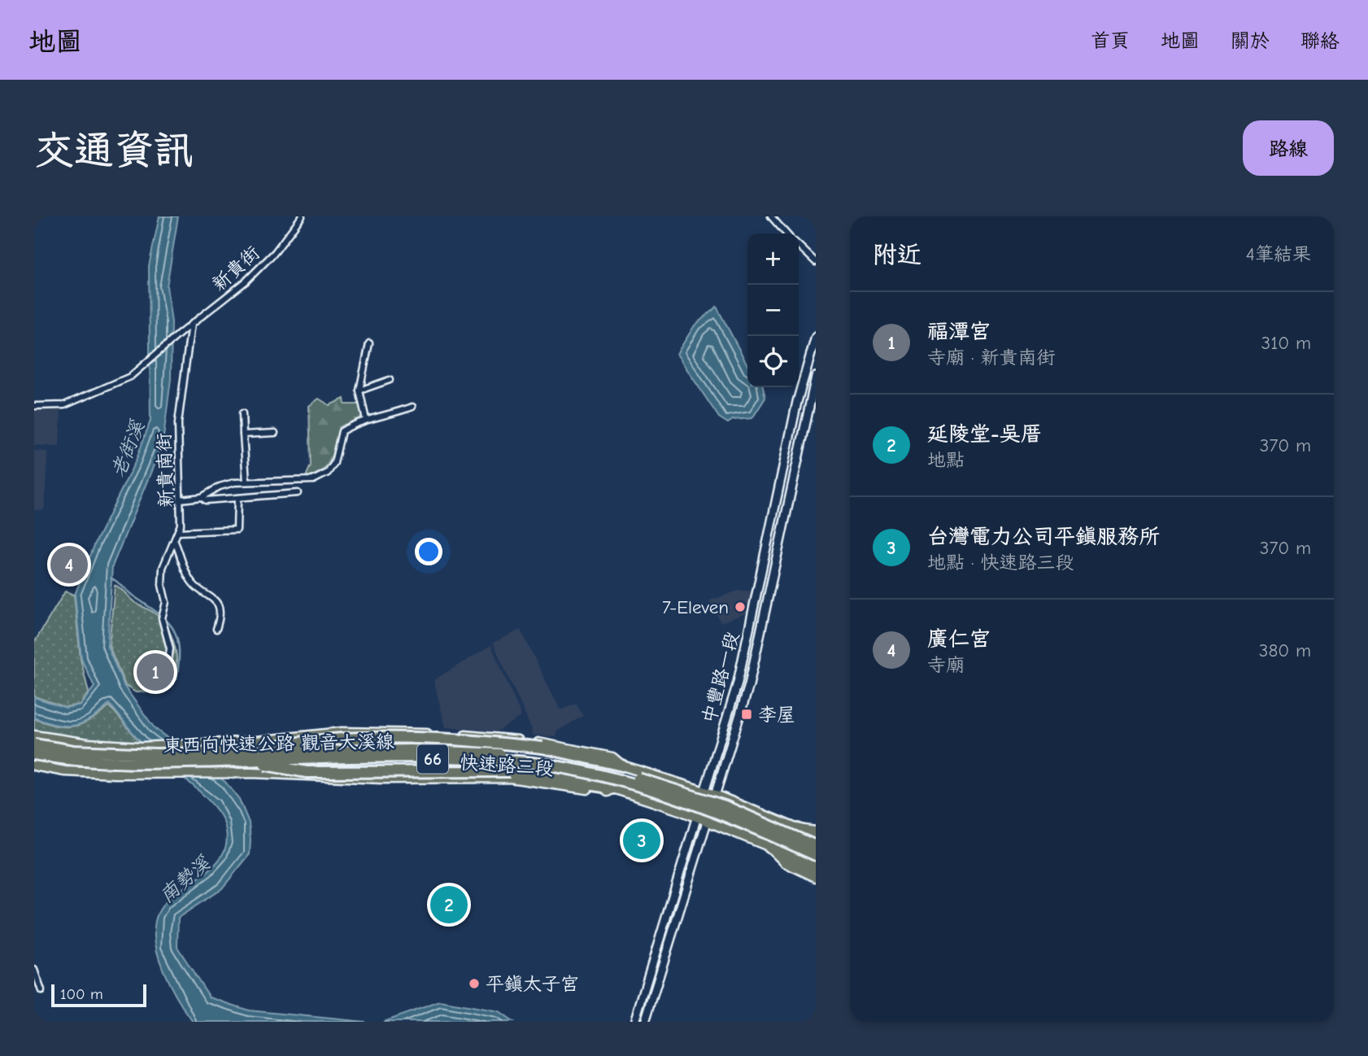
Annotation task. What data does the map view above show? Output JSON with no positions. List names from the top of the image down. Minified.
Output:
{"streets":{"highway":["東西向快速公路 觀音大溪線","66"],"main road":["中豐路一段","快速路三段"],"street":["新貴街","新貴南街"]},"crossings":[["新貴街","新貴南街"],["中豐路一段","快速路三段"],["東西向快速公路 觀音大溪線","快速路三段"],["66","快速路三段"]],"water":["老街溪","南勢溪"],"places":{"other":["7-Eleven","平鎮太子宮"],"transit":["李屋"]},"scale_bar":"100 m","page":{"header":"地圖","nav":["首頁","地圖","關於","聯絡"],"buttons":"路線","title":"交通資訊","heading":["附近","4筆結果"],"map_buttons":["+","−"],"list":[{"mark":"1","name":"福潭宮","note":"寺廟 · 新貴南街","value":"310 m"},{"mark":"2","name":"延陵堂-吳厝","note":"地點","value":"370 m"},{"mark":"3","name":"台灣電力公司平鎮服務所","note":"地點 · 快速路三段","value":"370 m"},{"mark":"4","name":"廣仁宮","note":"寺廟","value":"380 m"}],"pins":["4","1","3","2"],"scale":"100 m"}}
